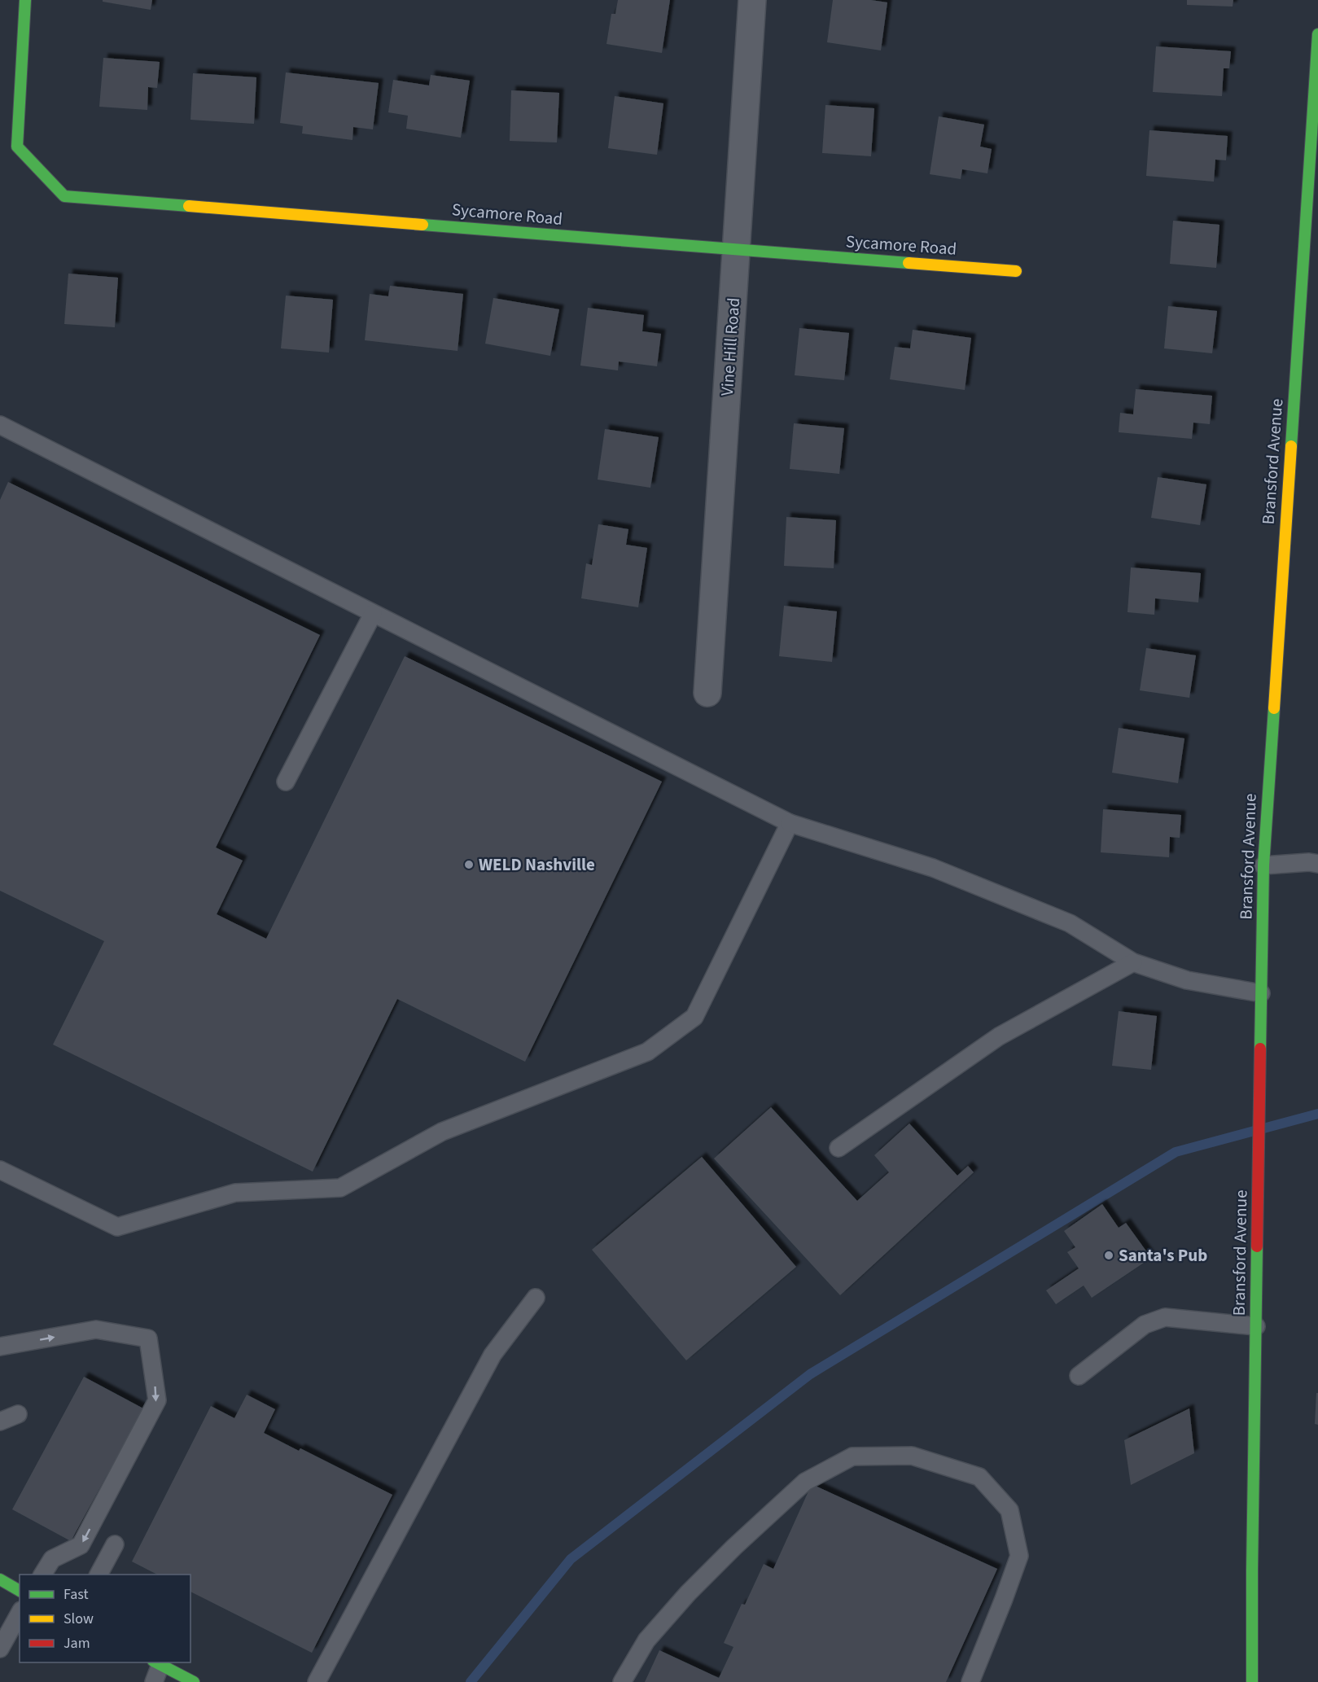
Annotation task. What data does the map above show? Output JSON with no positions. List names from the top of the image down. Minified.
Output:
{"streets":{"main road":["Sycamore Road","Bransford Avenue"],"street":["Vine Hill Road"]},"crossings":[["Sycamore Road","Vine Hill Road"]],"places":["WELD Nashville","Santa's Pub"],"legend":["Fast","Slow","Jam"]}
